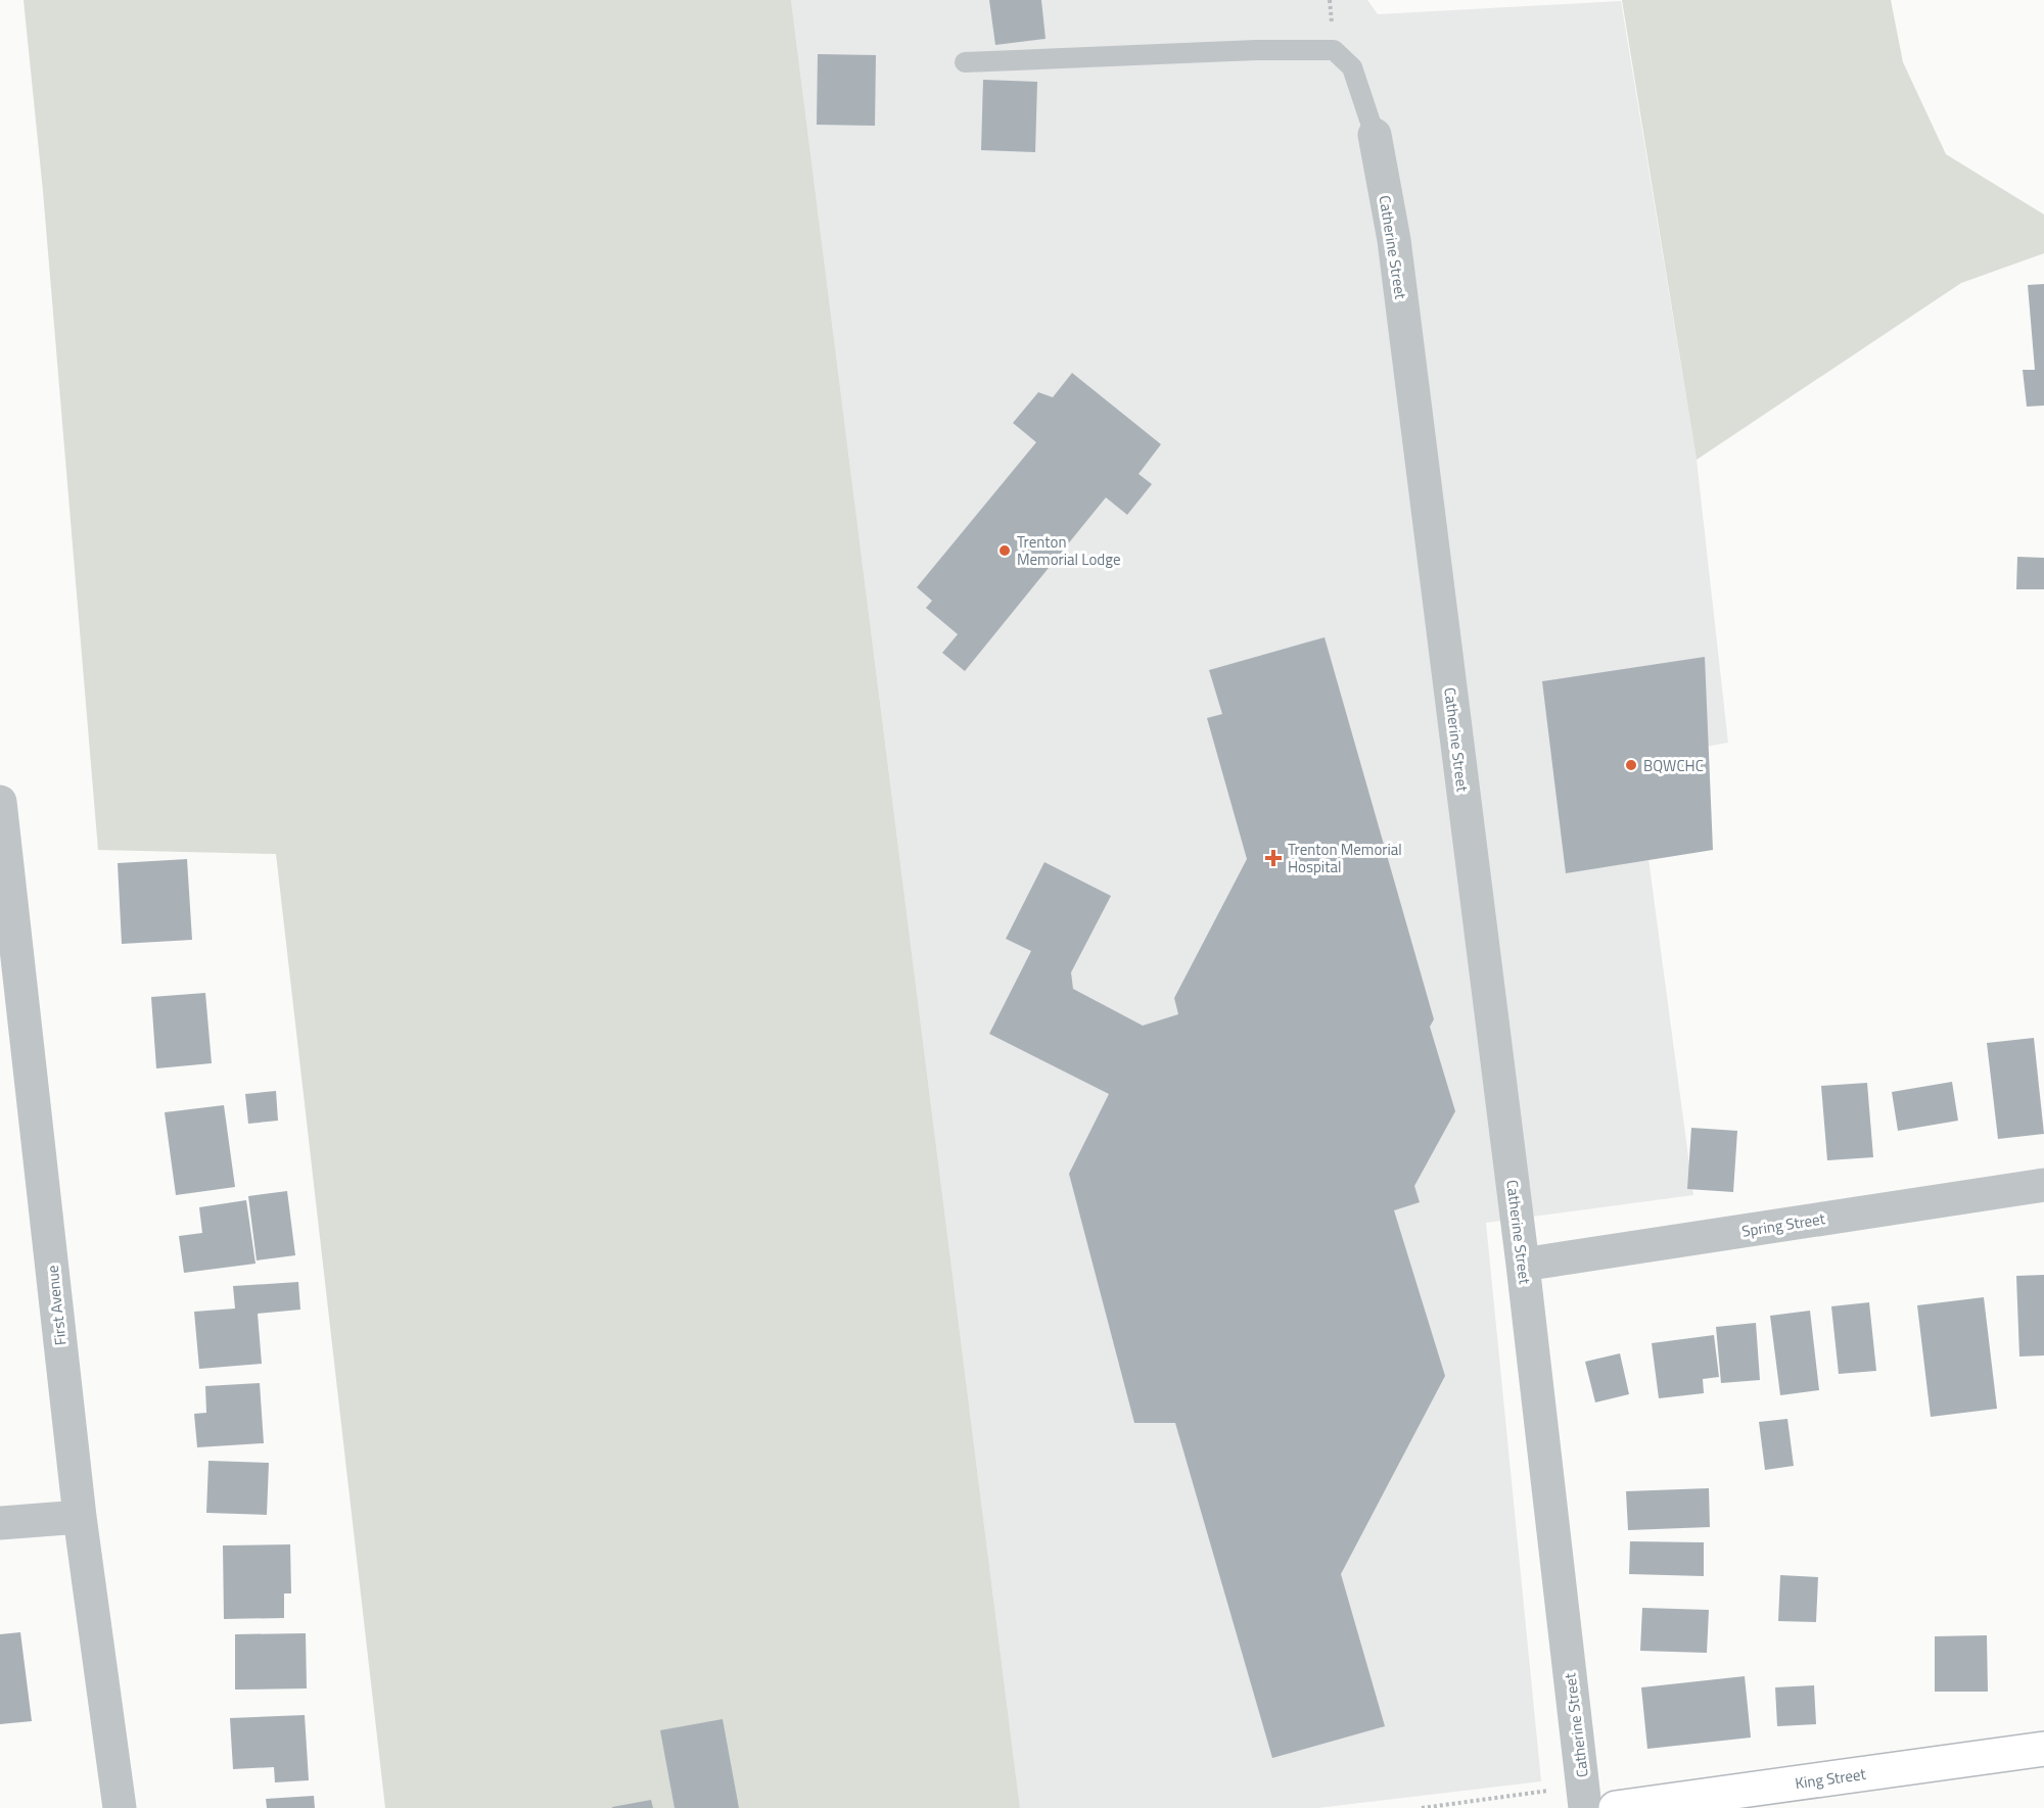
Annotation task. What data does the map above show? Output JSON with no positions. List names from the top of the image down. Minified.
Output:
{"streets":{"street":["Catherine Street","Spring Street","First Avenue","King Street"]},"crossings":[["Catherine Street","Spring Street"]],"places":{"other":["Trenton Memorial Lodge","BQWCHC"],"health":["Trenton Memorial Hospital"]}}
